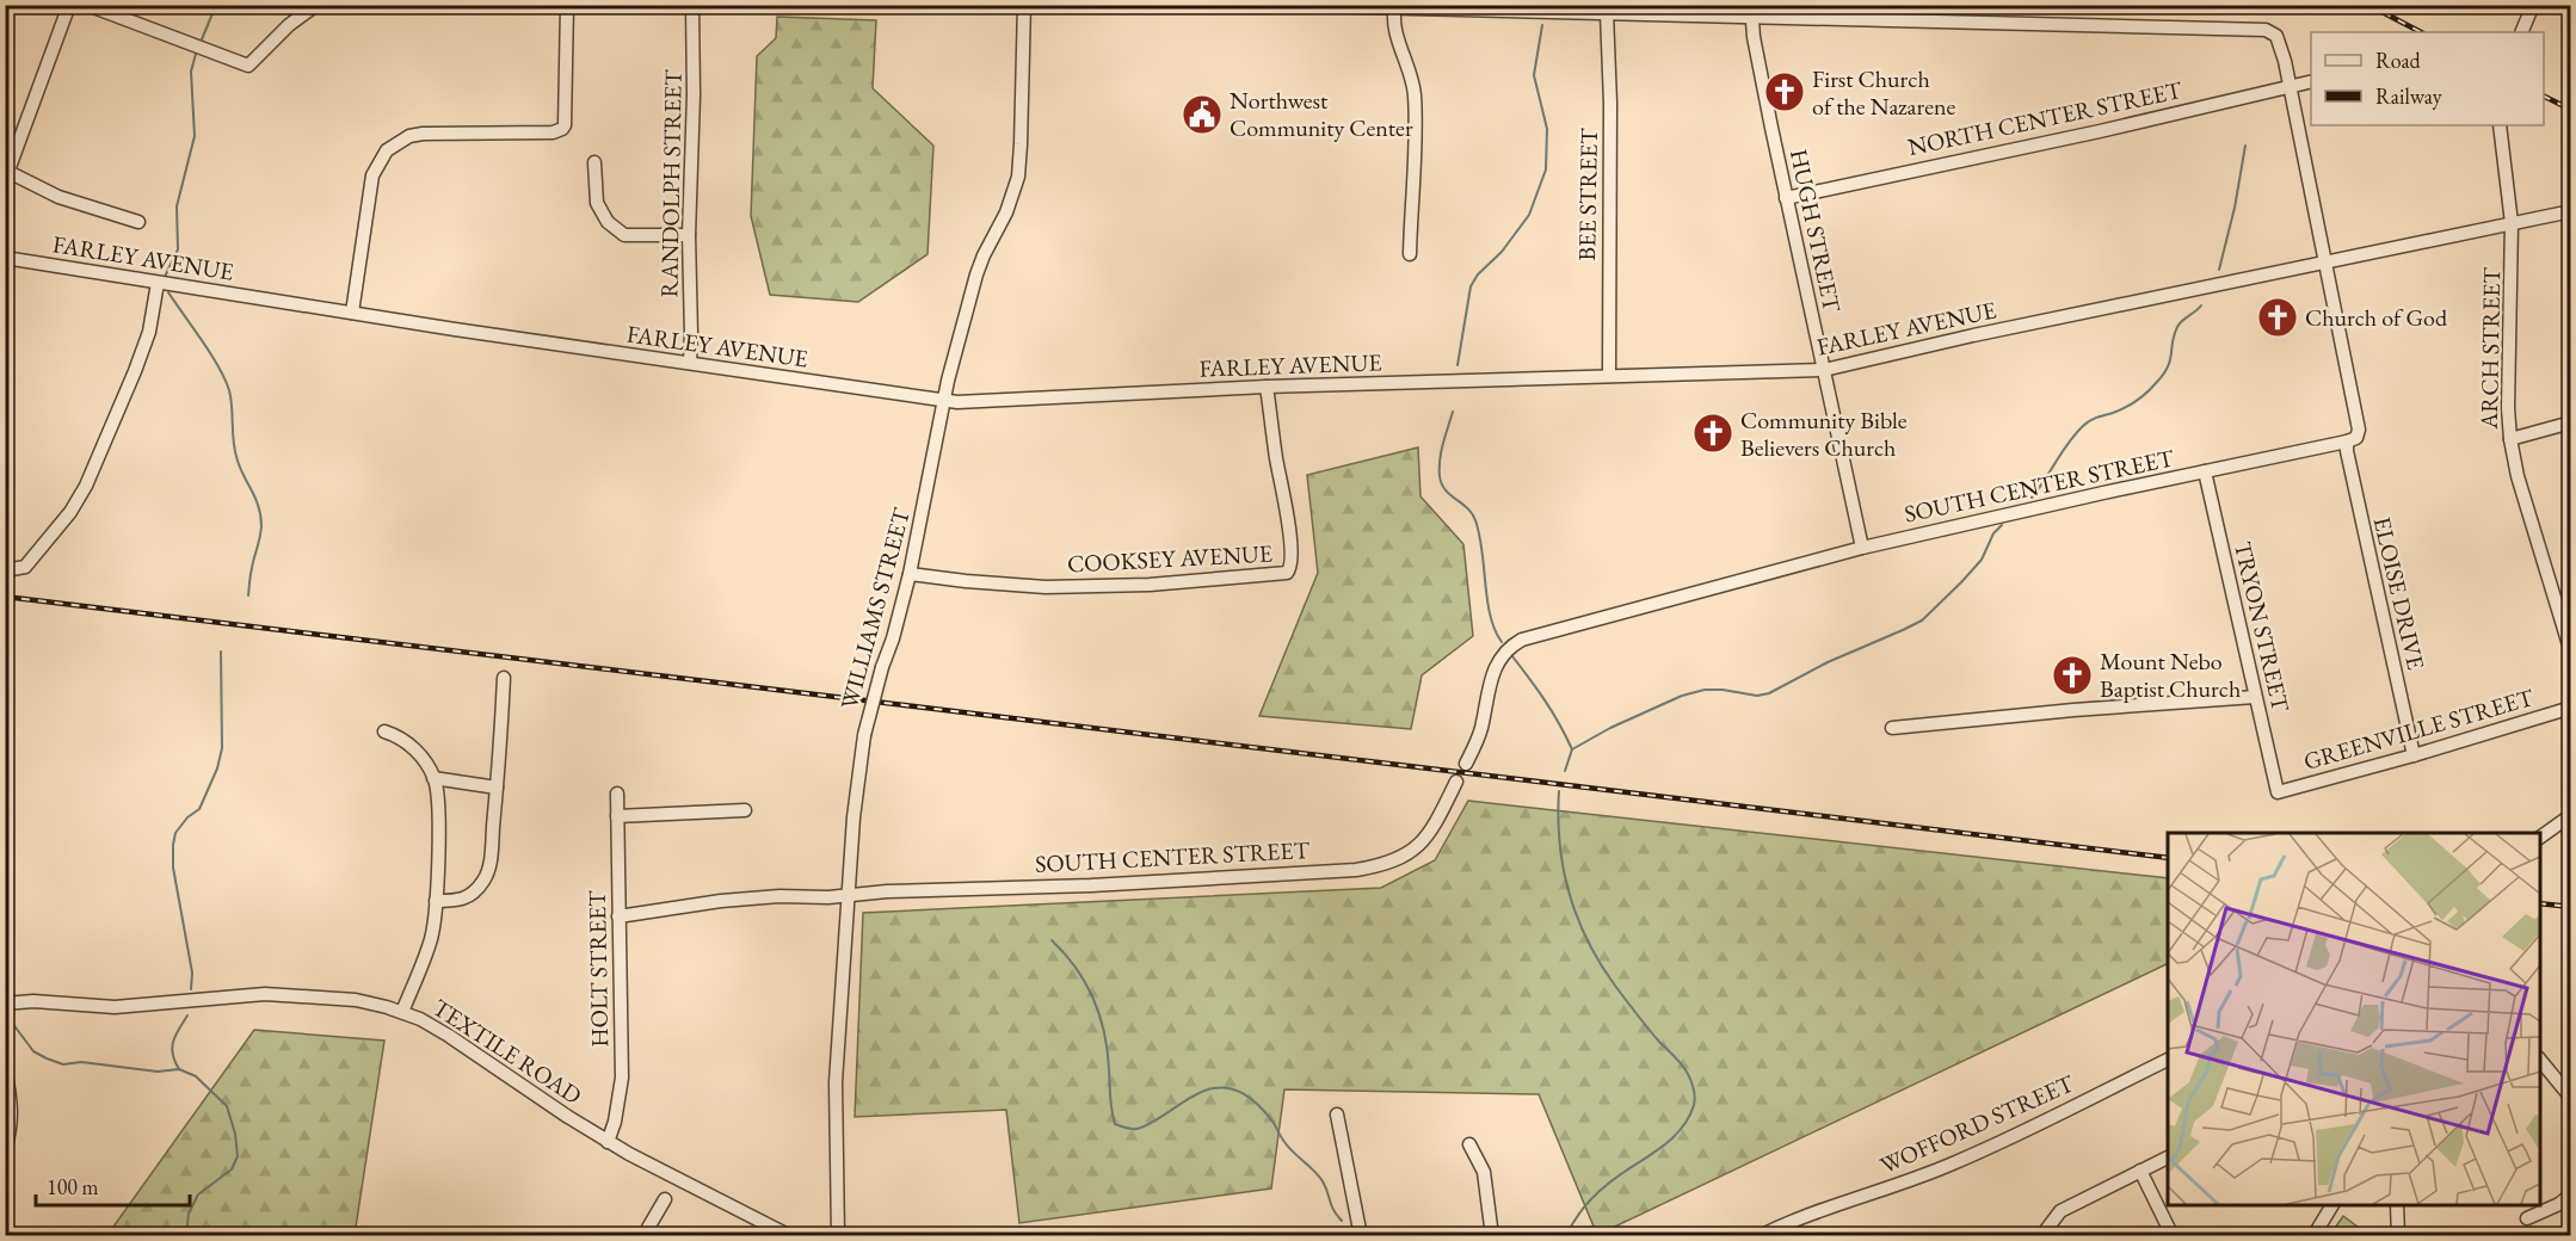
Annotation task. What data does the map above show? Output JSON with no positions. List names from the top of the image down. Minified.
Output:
{"streets":{"street":["NORTH CENTER STREET","RANDOLPH STREET","BEE STREET","HUGH STREET","FARLEY AVENUE","ARCH STREET","SOUTH CENTER STREET","COOKSEY AVENUE","ELOISE DRIVE","WILLIAMS STREET","TRYON STREET","GREENVILLE STREET","HOLT STREET","TEXTILE ROAD","WOFFORD STREET"]},"crossings":[["NORTH CENTER STREET","HUGH STREET"],["RANDOLPH STREET","FARLEY AVENUE"],["BEE STREET","FARLEY AVENUE"],["HUGH STREET","FARLEY AVENUE"],["HUGH STREET","SOUTH CENTER STREET"],["FARLEY AVENUE","ARCH STREET"],["FARLEY AVENUE","COOKSEY AVENUE"],["FARLEY AVENUE","WILLIAMS STREET"],["SOUTH CENTER STREET","ELOISE DRIVE"],["SOUTH CENTER STREET","WILLIAMS STREET"],["SOUTH CENTER STREET","TRYON STREET"],["SOUTH CENTER STREET","HOLT STREET"],["COOKSEY AVENUE","WILLIAMS STREET"],["ELOISE DRIVE","GREENVILLE STREET"],["TRYON STREET","GREENVILLE STREET"],["HOLT STREET","TEXTILE ROAD"]],"places":{"church":["First Church of the Nazarene","Church of God","Community Bible Believers Church","Mount Nebo Baptist Church"],"public building":["Northwest Community Center"]},"legend":["Road","Railway"],"scale_bar":"100 m"}
